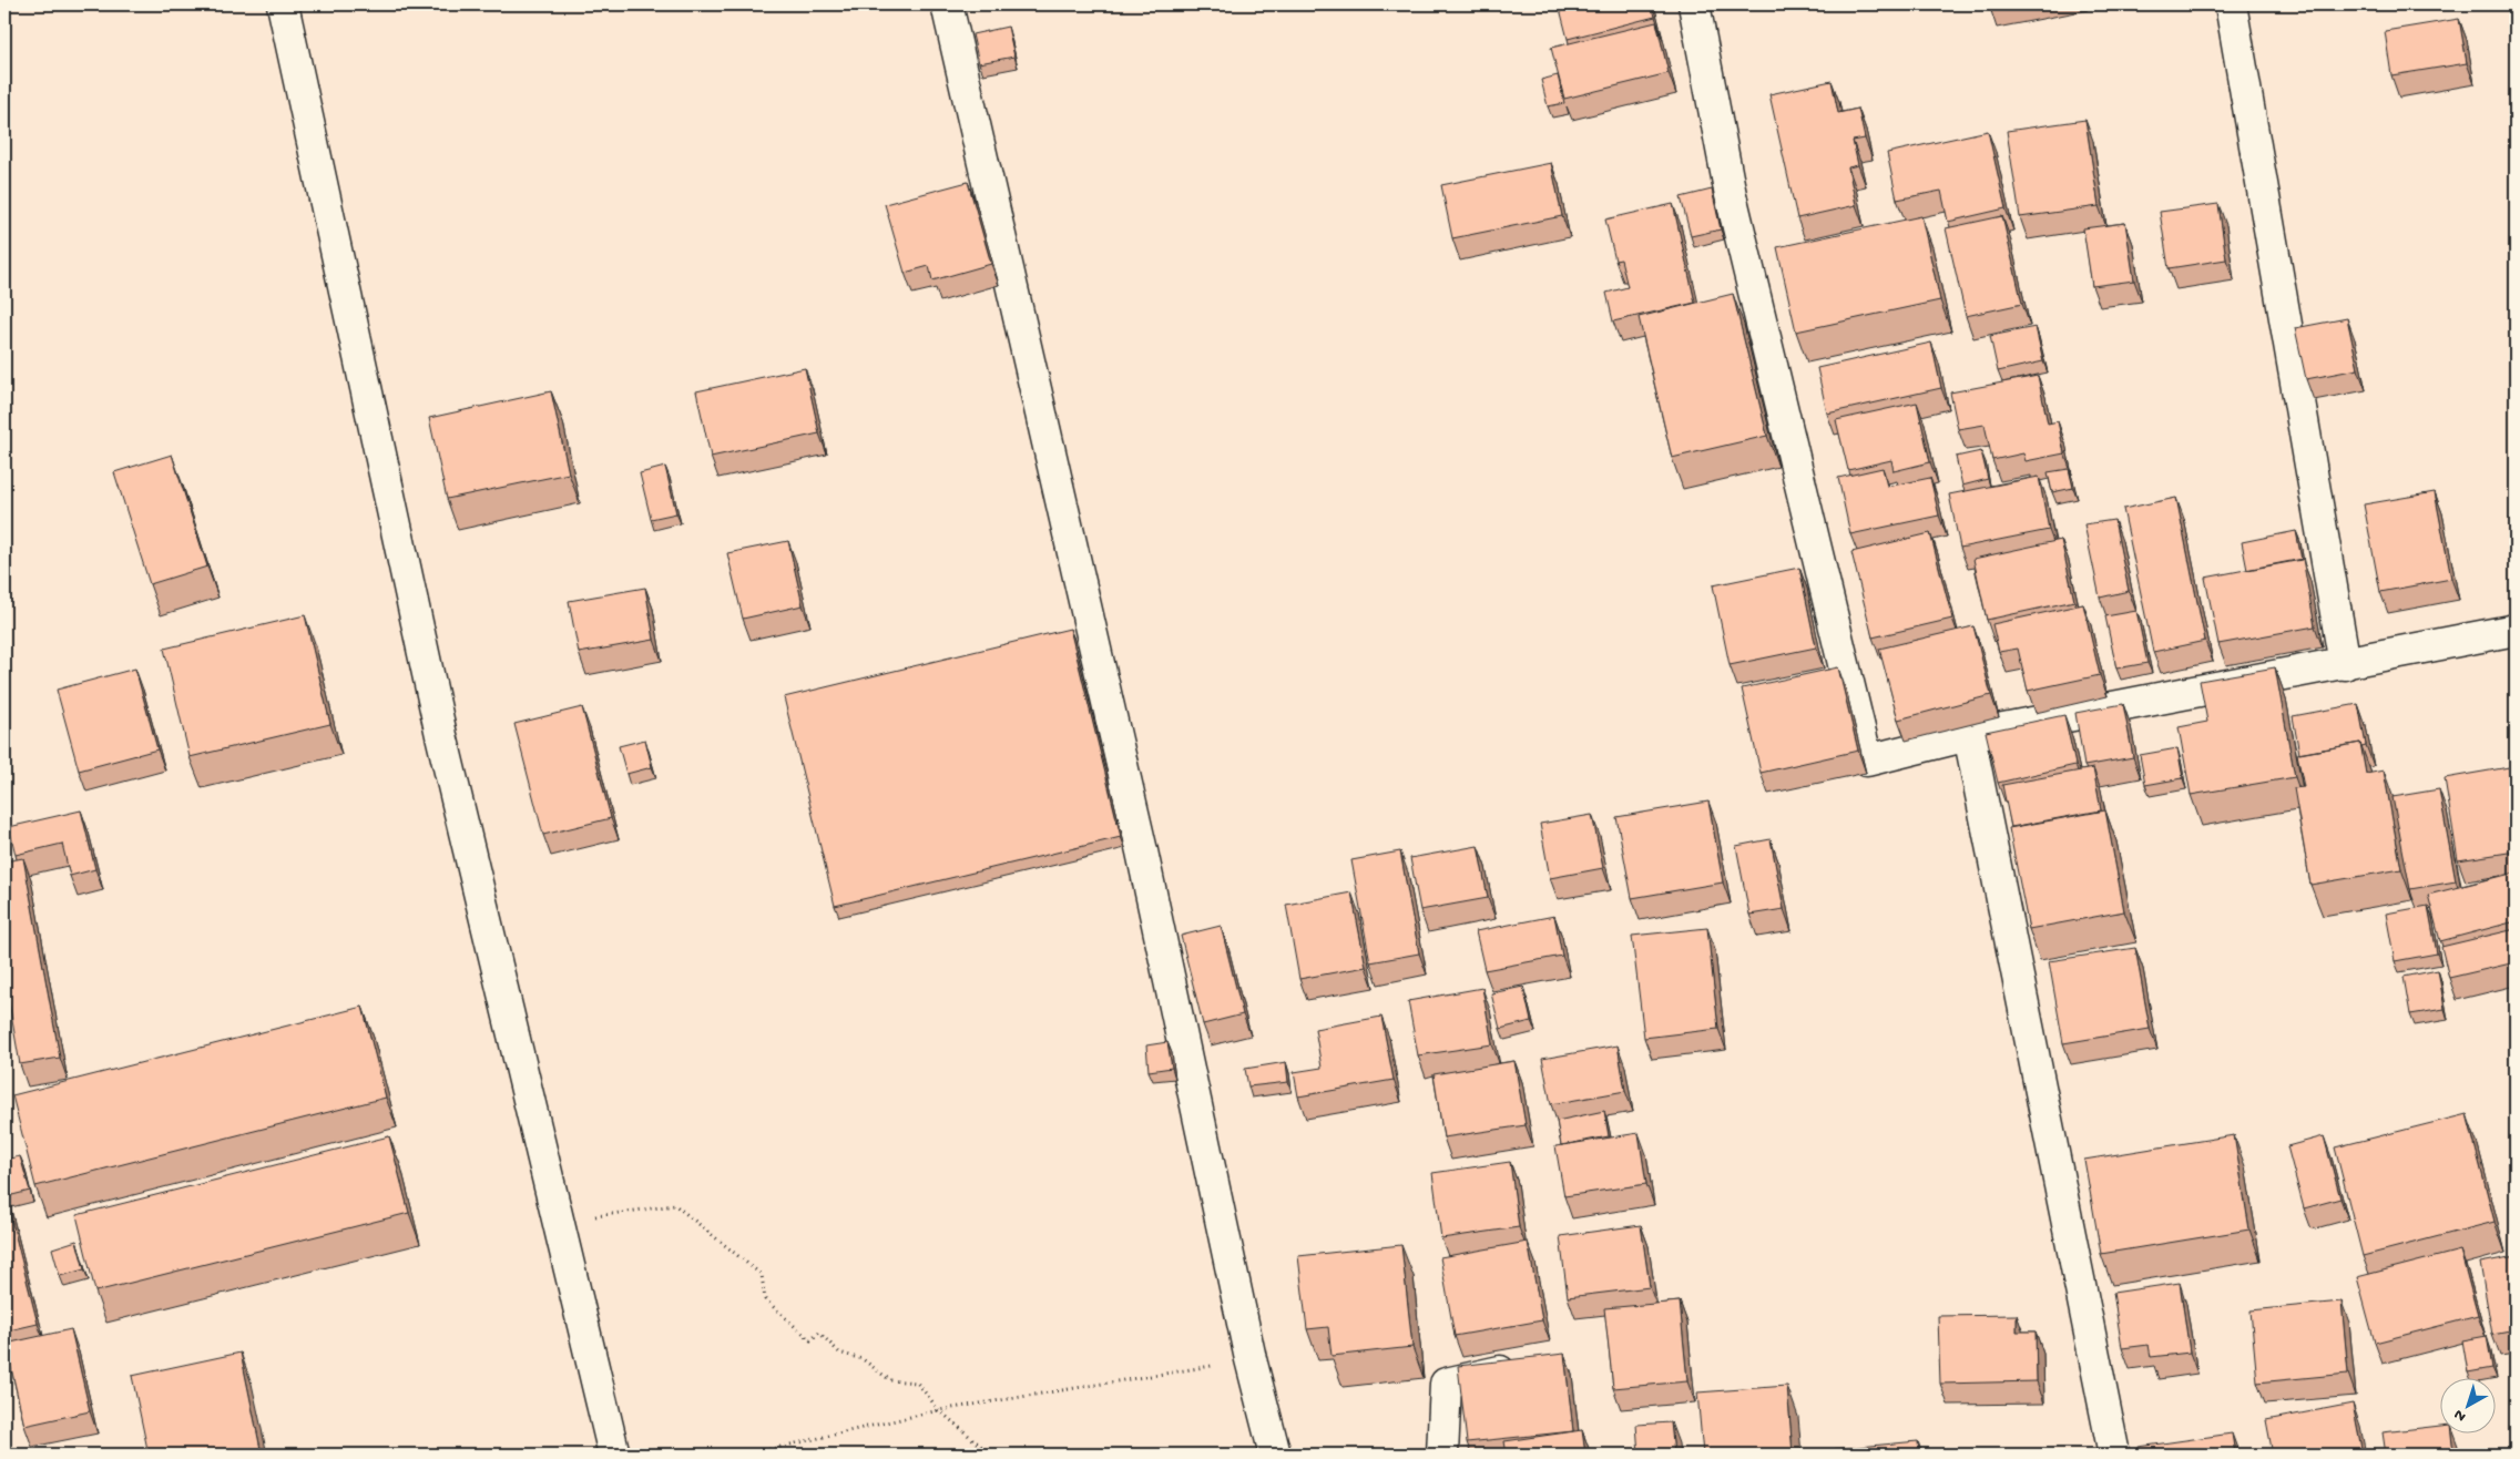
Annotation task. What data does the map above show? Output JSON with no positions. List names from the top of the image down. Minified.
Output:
{"north":"bottom left"}
